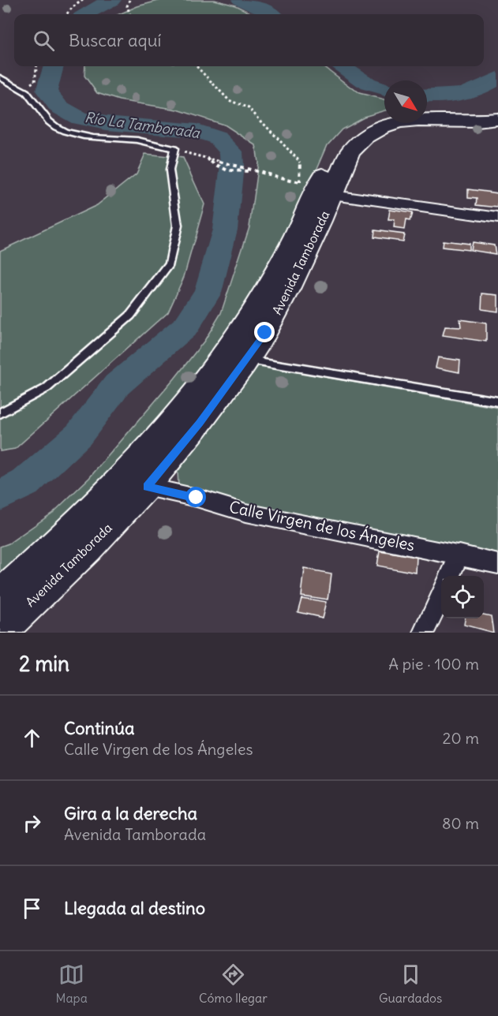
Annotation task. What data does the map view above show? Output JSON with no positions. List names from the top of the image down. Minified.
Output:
{"streets":{"main road":["Avenida Tamborada"],"street":["Calle Virgen de los Ángeles"]},"crossings":[["Avenida Tamborada","Calle Virgen de los Ángeles"]],"water":["Río La Tamborada"],"north":"bottom right","page":{"search":"Buscar aquí","heading":["2 min","A pie · 100 m"],"list":[["Continúa","Calle Virgen de los Ángeles","20 m"],["Gira a la derecha","Avenida Tamborada","80 m"],"Llegada al destino"],"nav":["Mapa","Cómo llegar","Guardados"]}}
